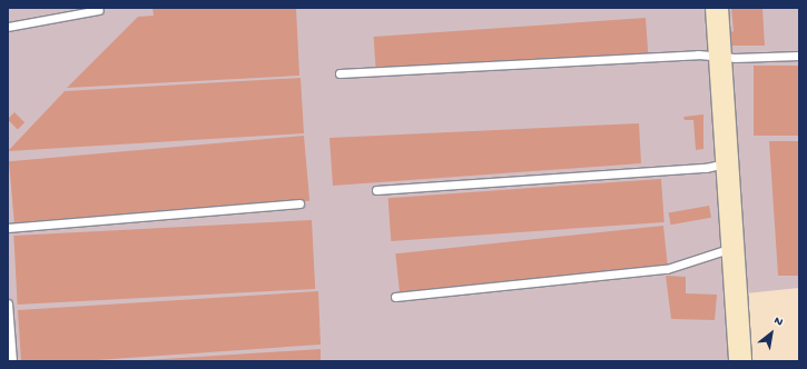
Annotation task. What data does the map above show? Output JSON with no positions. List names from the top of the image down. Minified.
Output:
{"north":"top right"}
